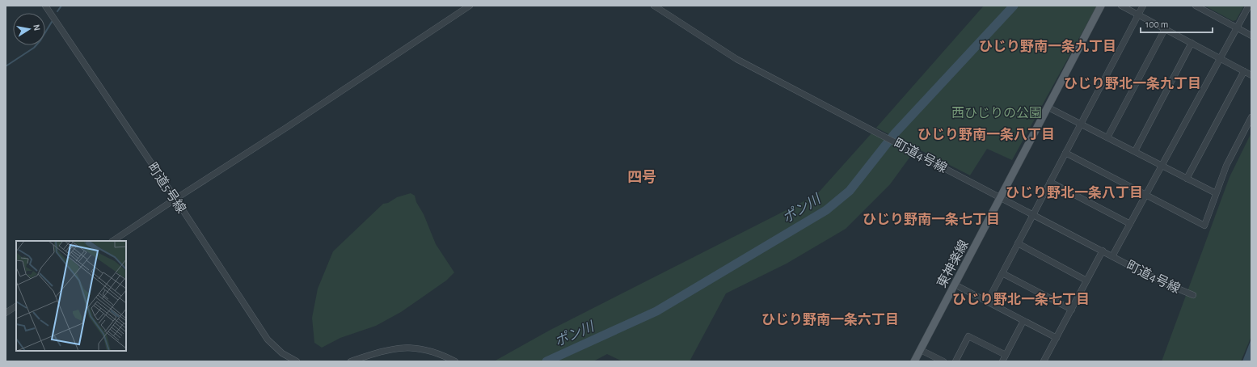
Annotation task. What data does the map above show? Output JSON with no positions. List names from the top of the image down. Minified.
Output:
{"streets":{"main road":["東神楽線"],"street":["町道4号線","町道5号線"]},"crossings":[["町道4号線","東神楽線"]],"districts":["ひじり野南一条九丁目","ひじり野北一条九丁目","ひじり野南一条八丁目","四号","ひじり野北一条八丁目","ひじり野南一条七丁目","ひじり野北一条七丁目","ひじり野南一条六丁目"],"water":["ポン川"],"parks":["西ひじりの公園"],"scale_bar":"100 m","north":"right"}
